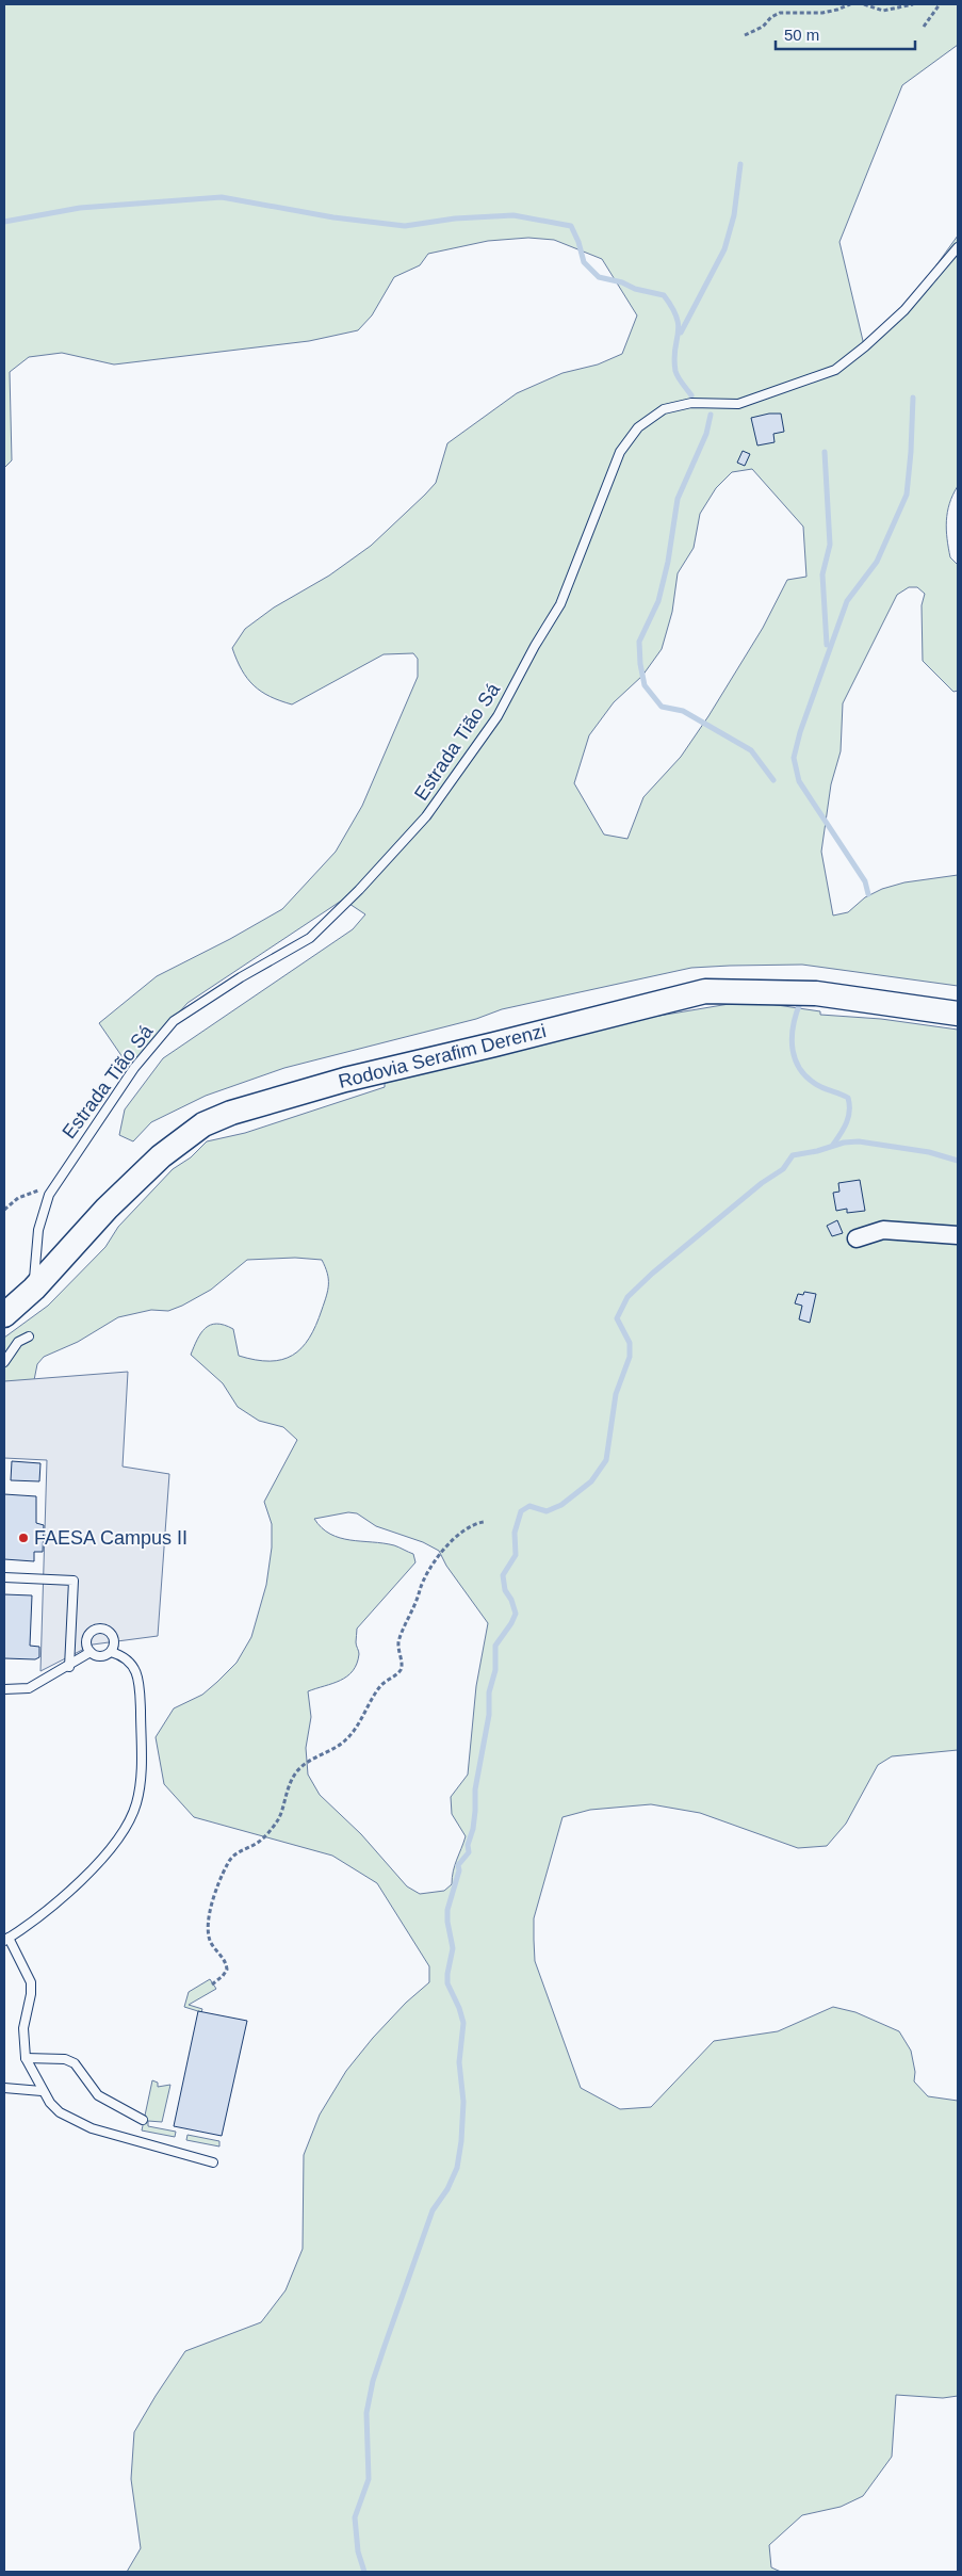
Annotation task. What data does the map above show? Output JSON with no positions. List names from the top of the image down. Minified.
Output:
{"streets":{"main road":["Rodovia Serafim Derenzi"],"lane":["Estrada Tião Sá"]},"crossings":[["Estrada Tião Sá","Rodovia Serafim Derenzi"]],"places":["FAESA Campus II"],"scale_bar":"50 m"}
